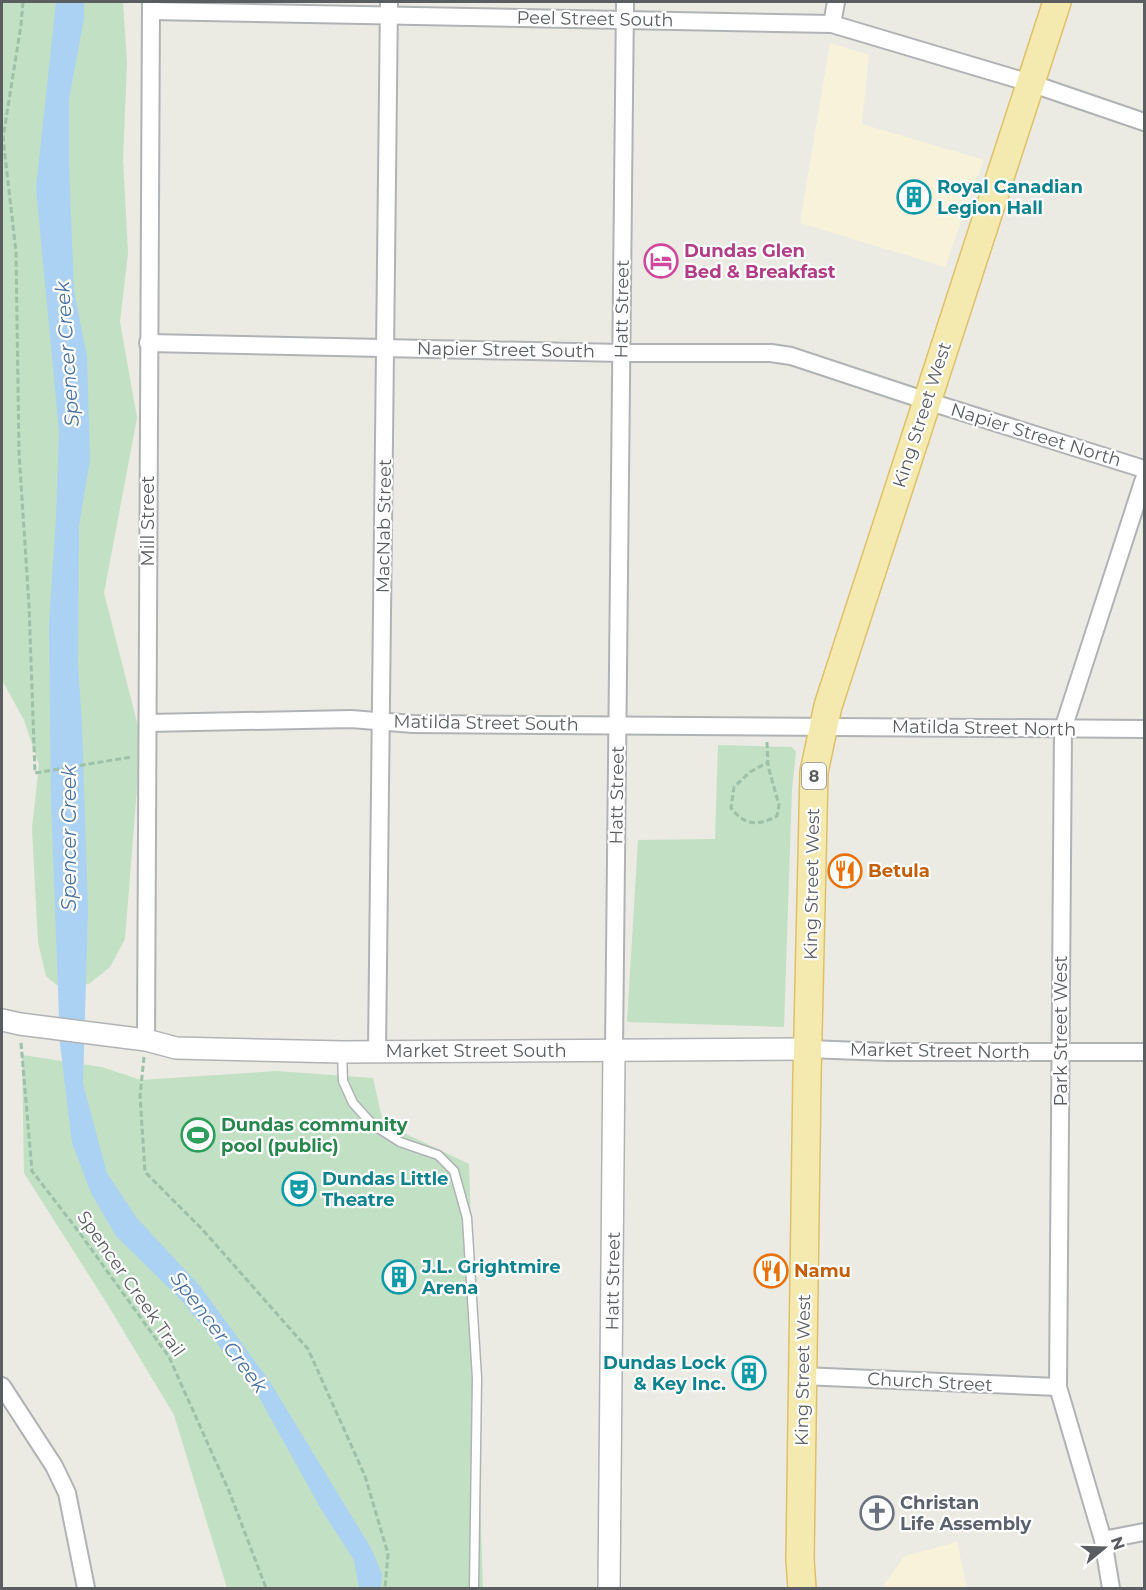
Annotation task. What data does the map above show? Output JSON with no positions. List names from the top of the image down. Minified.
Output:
{"streets":{"main road":["King Street West","8"],"street":["Peel Street South","Hatt Street","Napier Street South","Napier Street North","Mill Street","MacNab Street","Matilda Street South","Matilda Street North","Park Street West","Market Street South","Market Street North","Church Street"],"path":["Spencer Creek Trail"]},"crossings":[["Peel Street South","Hatt Street"],["Peel Street South","King Street West"],["Peel Street South","Mill Street"],["Peel Street South","MacNab Street"],["Hatt Street","Napier Street South"],["Hatt Street","Matilda Street South"],["Hatt Street","Market Street South"],["Napier Street South","King Street West"],["Napier Street South","Napier Street North"],["Napier Street South","Mill Street"],["Napier Street South","MacNab Street"],["King Street West","Napier Street North"],["King Street West","Matilda Street South"],["King Street West","Matilda Street North"],["King Street West","Market Street South"],["King Street West","Market Street North"],["King Street West","Church Street"],["Mill Street","Matilda Street South"],["Mill Street","Market Street South"],["MacNab Street","Matilda Street South"],["MacNab Street","Market Street South"],["Matilda Street South","Matilda Street North"],["Matilda Street North","Park Street West"],["Park Street West","Market Street North"],["Park Street West","Church Street"],["Market Street South","Market Street North"],["Market Street South","Spencer Creek Trail"]],"water":["Spencer Creek"],"places":{"building":["Royal Canadian Legion Hall","J.L. Grightmire Arena","Dundas Lock & Key Inc."],"hotel":["Dundas Glen Bed & Breakfast"],"restaurant":["Betula","Namu"],"sports":["Dundas community pool (public)"],"theatre":["Dundas Little Theatre"],"church":["Christan Life Assembly"]},"north":"right"}
